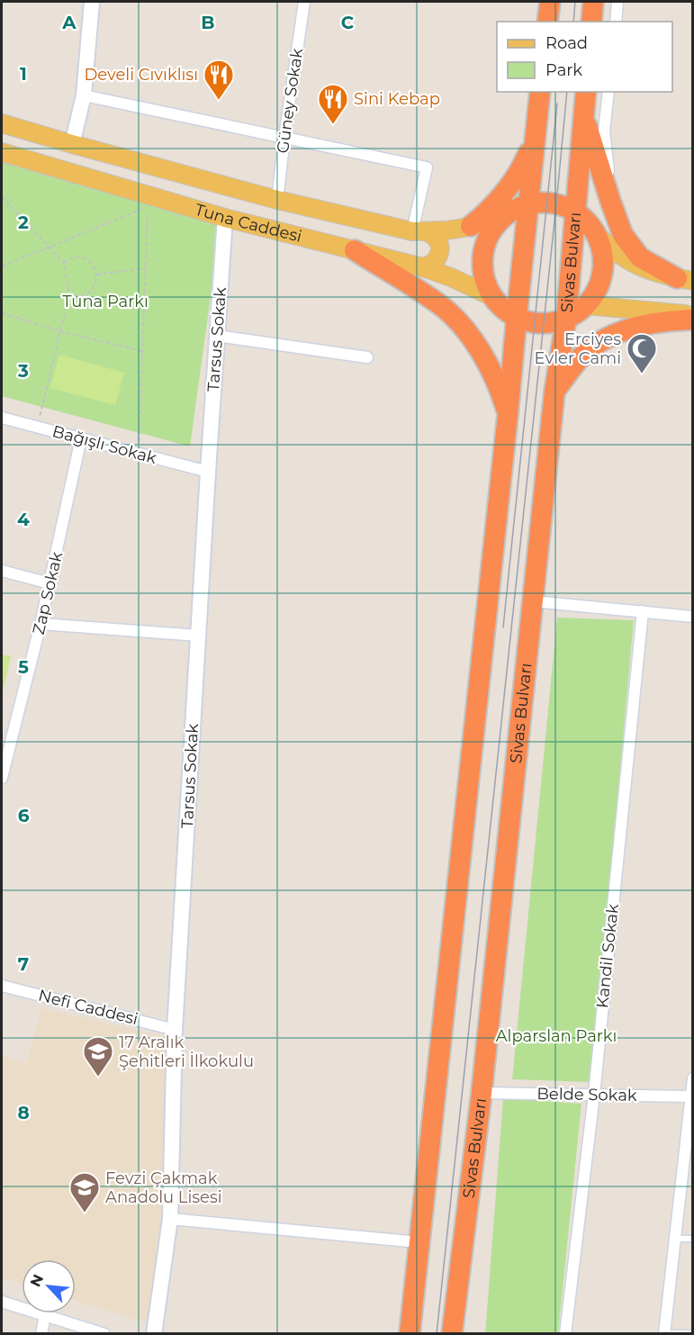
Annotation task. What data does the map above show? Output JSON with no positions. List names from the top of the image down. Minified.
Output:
{"streets":{"highway":["Sivas Bulvarı"],"main road":["Tuna Caddesi"],"street":["Güney Sokak","Tarsus Sokak","Bağışlı Sokak","Zap Sokak","Kandil Sokak","Nefi Caddesi","Belde Sokak"]},"crossings":[["Güney Sokak","Tuna Caddesi"],["Tuna Caddesi","Tarsus Sokak"],["Sivas Bulvarı","Belde Sokak"],["Tarsus Sokak","Bağışlı Sokak"],["Tarsus Sokak","Nefi Caddesi"],["Bağışlı Sokak","Zap Sokak"],["Kandil Sokak","Belde Sokak"]],"parks":["Tuna Parkı","Alparslan Parkı"],"places":{"restaurant":["Develi Cıvıklısı","Sini Kebap"],"mosque":["Erciyes Evler Cami"],"school or university":["17 Aralık Şehitleri İlkokulu","Fevzi Çakmak Anadolu Lisesi"]},"legend":["Road","Park"],"north":"top left","grid":{"columns":["A","B","C"],"rows":["1","2","3","4","5","6","7","8"]}}
